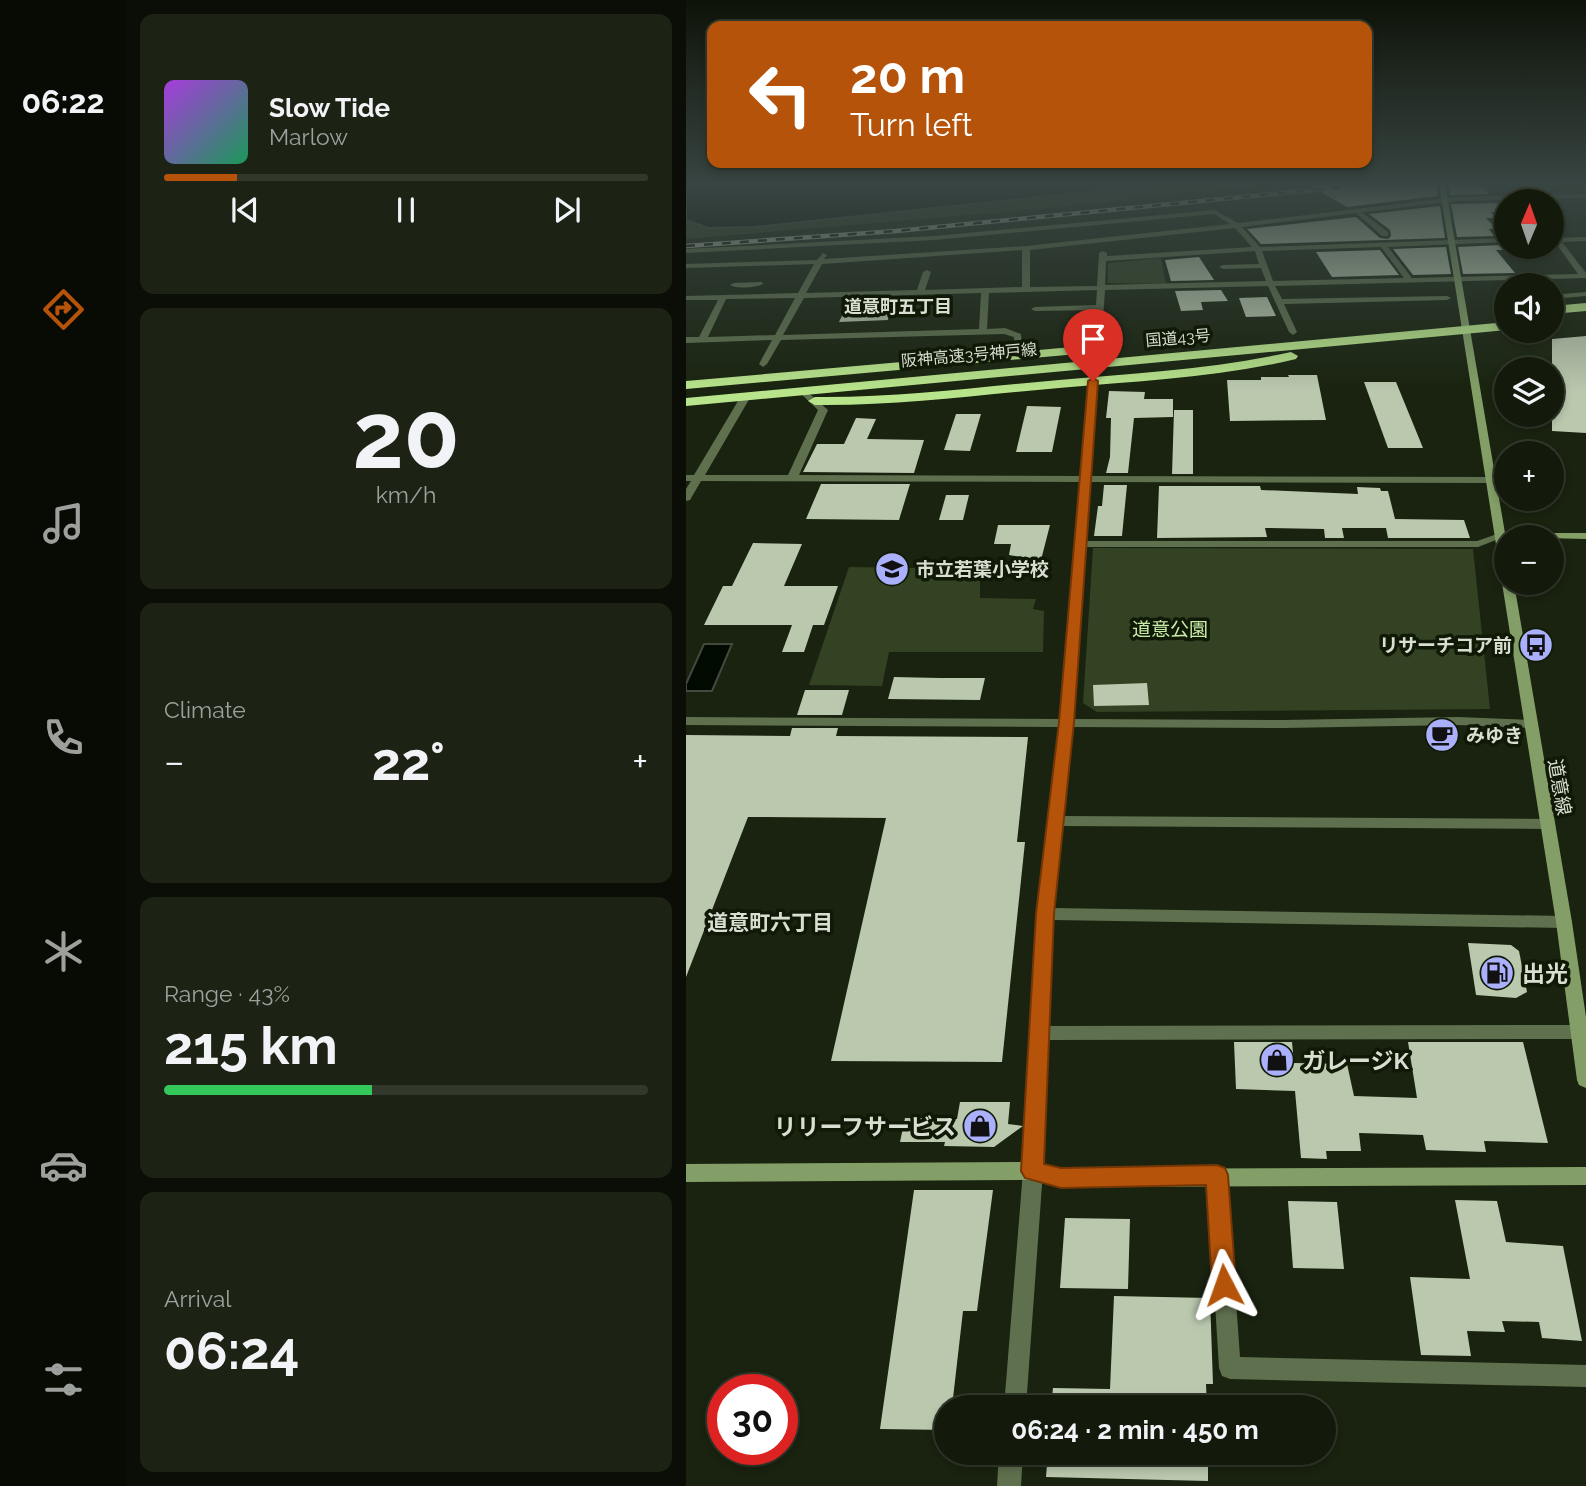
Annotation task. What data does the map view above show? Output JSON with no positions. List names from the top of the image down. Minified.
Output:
{"streets":{"highway":["国道43号","阪神高速3号神戸線"],"street":["道意線"]},"crossings":[["国道43号","阪神高速3号神戸線"]],"districts":["道意町五丁目","道意町六丁目"],"parks":["道意公園"],"places":{"school or university":["市立若葉小学校"],"bus stop":["リサーチコア前"],"cafe":["みゆき"],"fuel station":["出光"],"shop":["ガレージK","リリーフサービス"]},"north":"top","page":{"tabs":"06:22","turn":["20 m","Turn left"],"song":["Slow Tide","Marlow"],"map_buttons":["+","−"],"tile":[["20","km/h"],"Climate",["Range · 43%","215 km"],["Arrival","06:24"]],"heat":["−","22°","+"],"limit":"30","trip":"06:24 · 2 min · 450 m"}}
